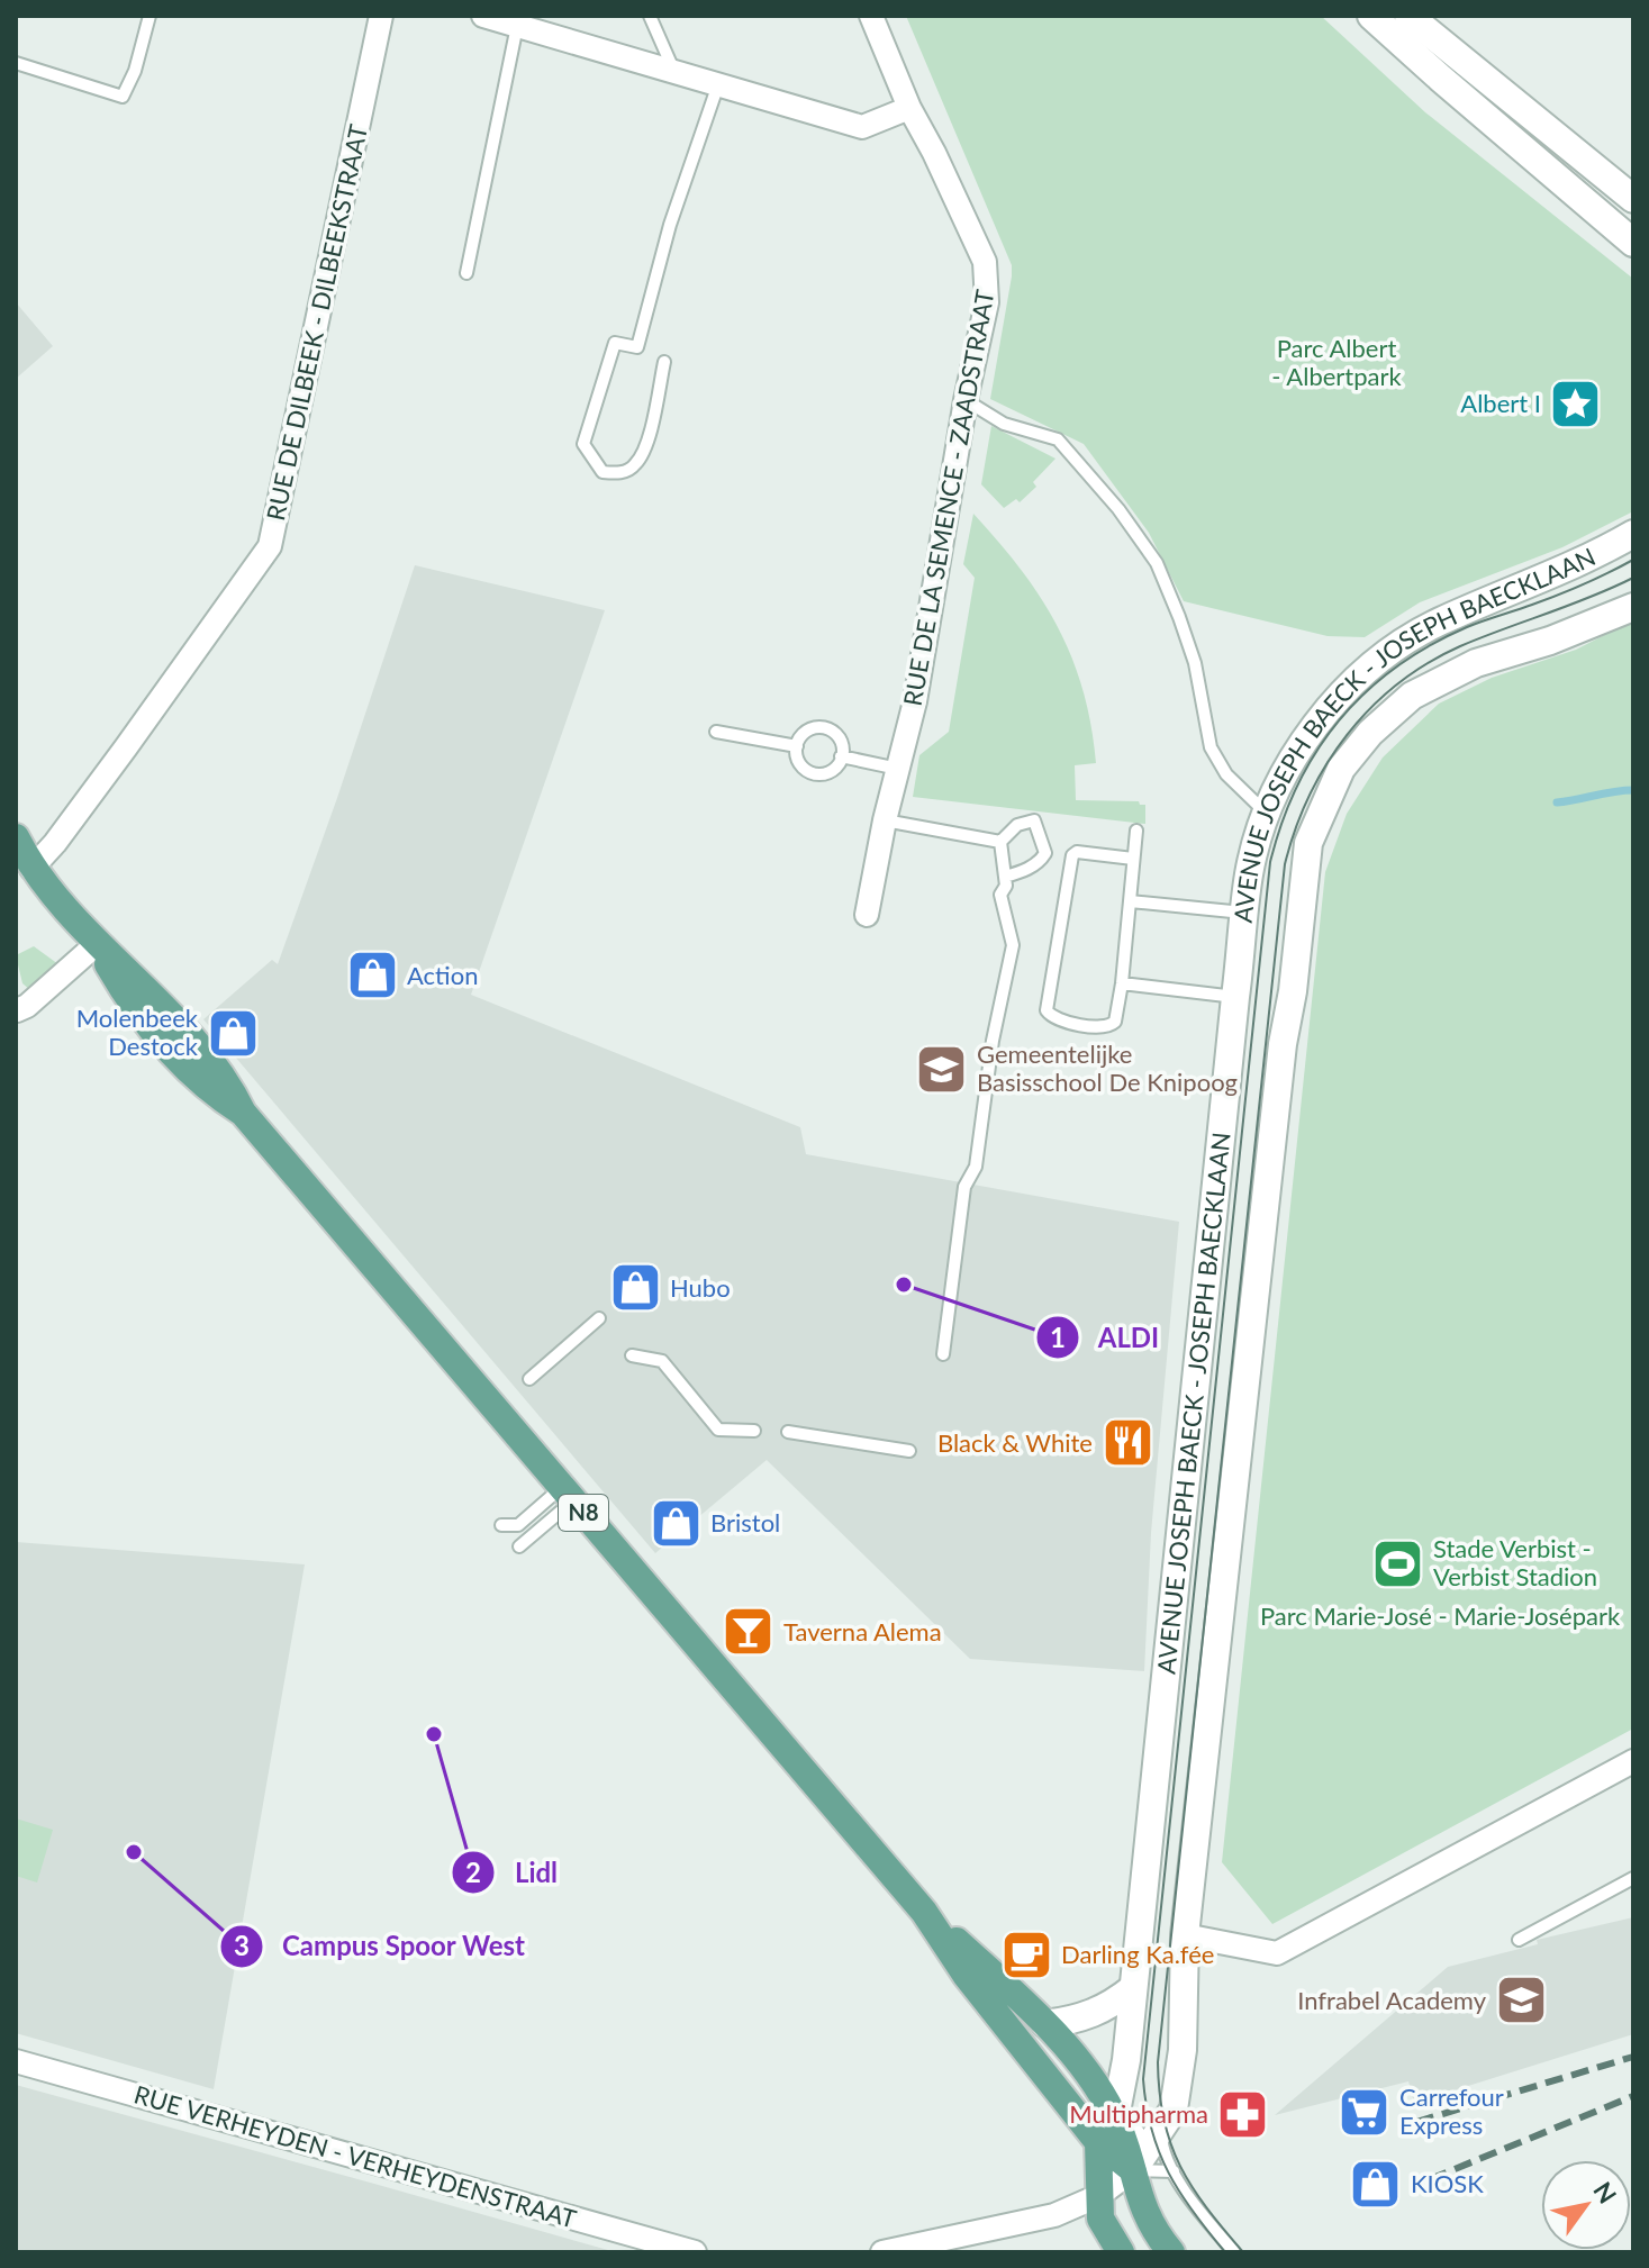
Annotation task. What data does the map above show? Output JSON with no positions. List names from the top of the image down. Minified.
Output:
{"streets":{"main road":["N8"],"street":["RUE DE DILBEEK - DILBEEKSTRAAT","RUE DE LA SEMENCE - ZAADSTRAAT","AVENUE JOSEPH BAECK - JOSEPH BAECKLAAN","RUE VERHEYDEN - VERHEYDENSTRAAT"]},"crossings":[["RUE DE DILBEEK - DILBEEKSTRAAT","N8"],["AVENUE JOSEPH BAECK - JOSEPH BAECKLAAN","N8"]],"parks":["Parc Albert - Albertpark","Parc Marie-José - Marie-Josépark"],"places":{"place":["Albert I"],"shop":["Action","Molenbeek Destock","Hubo","Bristol","KIOSK"],"school or university":["Gemeentelijke Basisschool De Knipoog","Infrabel Academy"],"other":["ALDI","Lidl","Campus Spoor West"],"restaurant":["Black & White"],"sports":["Stade Verbist - Verbist Stadion"],"bar":["Taverna Alema"],"cafe":["Darling Ka.fée"],"supermarket":["Carrefour Express"],"pharmacy":["Multipharma"]},"north":"top right"}
